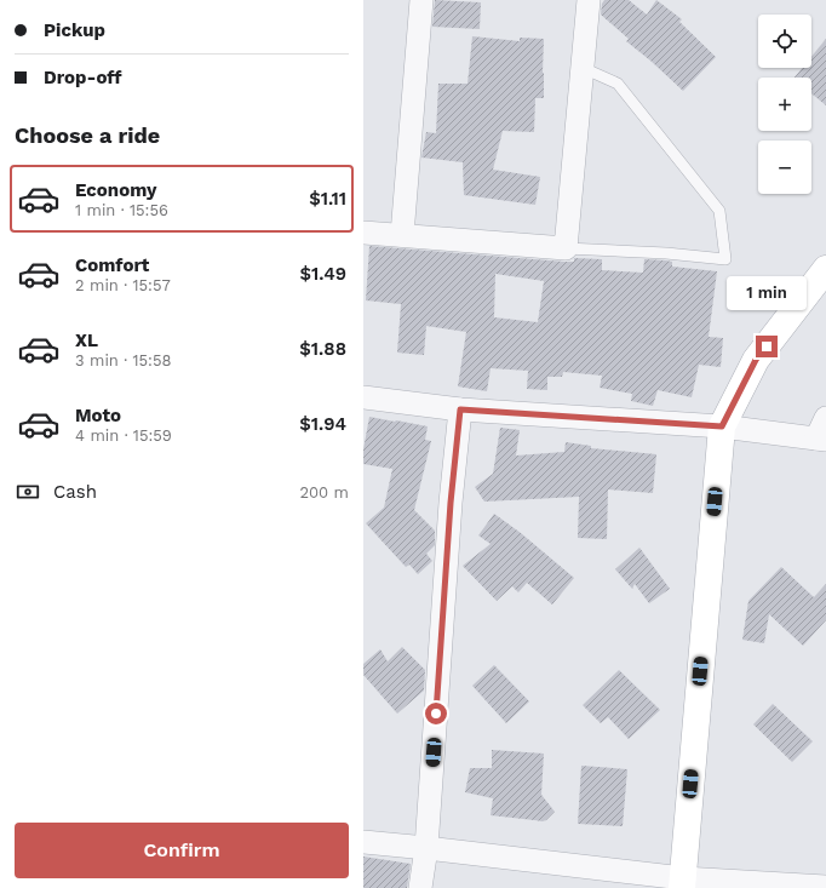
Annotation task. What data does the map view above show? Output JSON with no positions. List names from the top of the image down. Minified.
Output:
{"page":{"banner":["Pickup","Drop-off"],"map_buttons":["+","−"],"heading":"Choose a ride","list":[{"name":"Economy","note":"1 min · 15:56","value":"$1.11"},{"name":"Comfort","note":"2 min · 15:57","value":"$1.49"},{"name":"XL","note":"3 min · 15:58","value":"$1.88"},{"name":"Moto","note":"4 min · 15:59","value":"$1.94"}],"bubble":"1 min","pay":["Cash","200 m"],"buttons":"Confirm"}}
